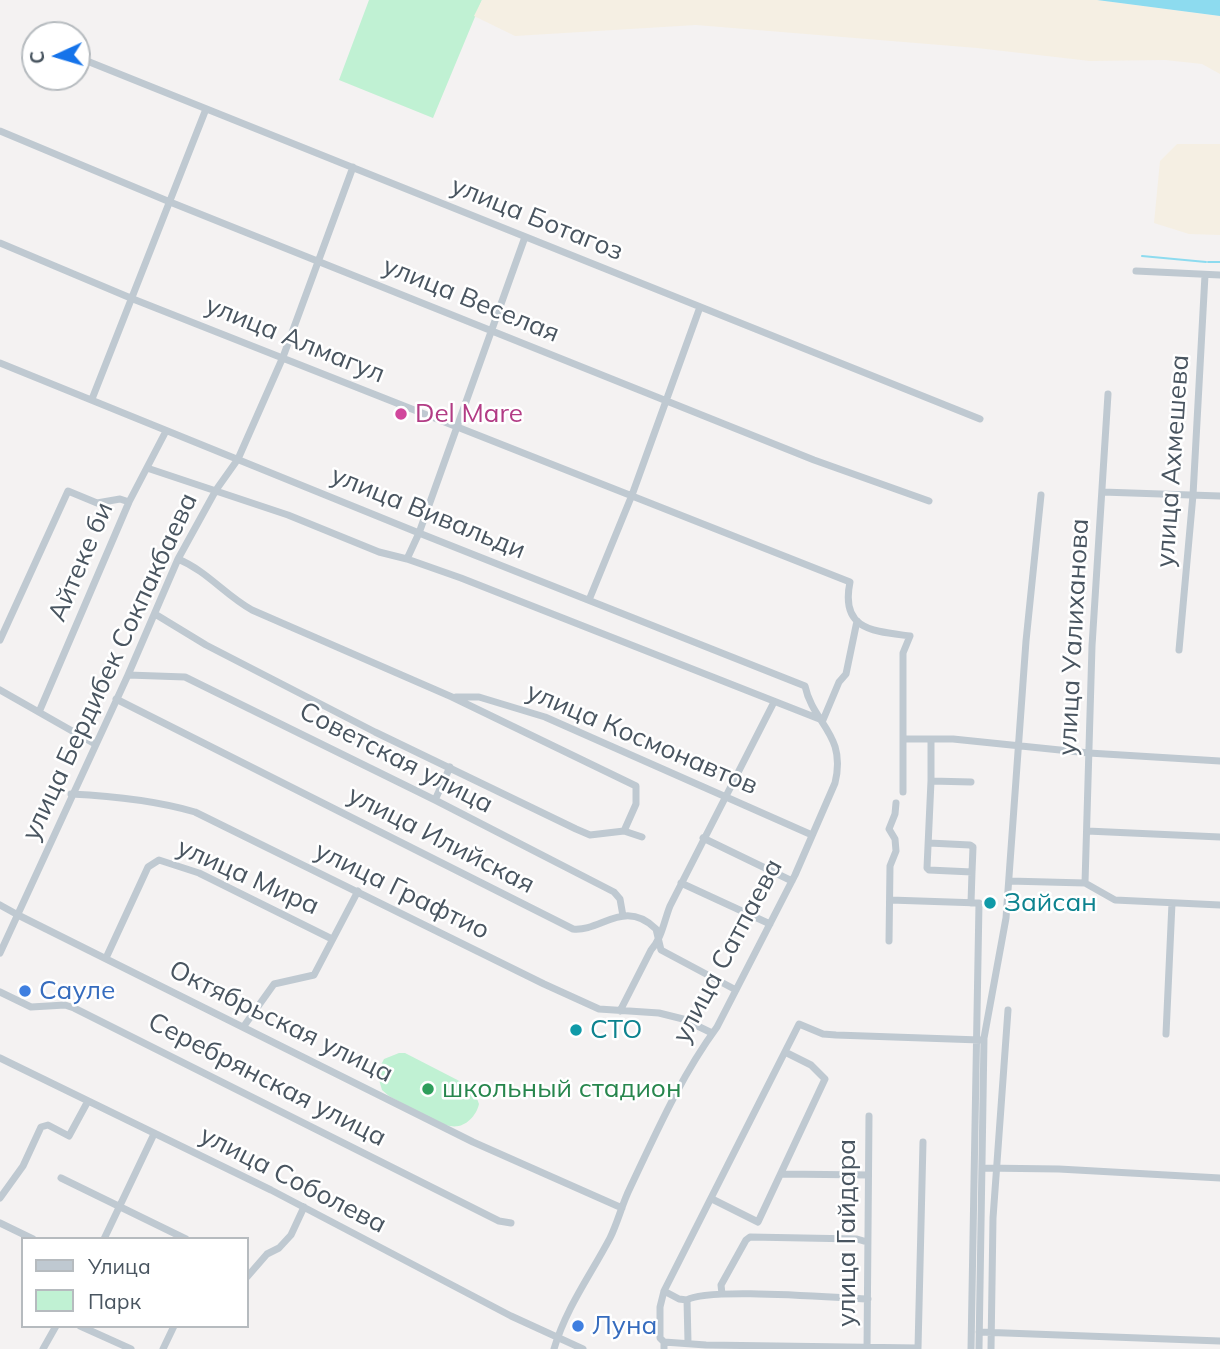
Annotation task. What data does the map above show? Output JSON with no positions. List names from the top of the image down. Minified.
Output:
{"streets":{"street":["улица Ботагоз","улица Веселая","улица Алмагул","улица Ахмешева","улица Вивальди","Айтеке би","улица Уалиханова","улица Бердибек Сокпакбаева","улица Космонавтов","Советская улица","улица Илийская","улица Мира","улица Графтио","улица Сатпаева","Октябрьская улица","Серебрянская улица","улица Соболева","улица Гайдара"]},"crossings":[["улица Ботагоз","улица Бердибек Сокпакбаева"],["улица Веселая","улица Бердибек Сокпакбаева"],["улица Алмагул","улица Бердибек Сокпакбаева"],["улица Вивальди","Айтеке би"],["улица Вивальди","улица Бердибек Сокпакбаева"],["улица Вивальди","улица Сатпаева"],["улица Бердибек Сокпакбаева","улица Космонавтов"],["улица Бердибек Сокпакбаева","Советская улица"],["улица Бердибек Сокпакбаева","улица Илийская"],["улица Бердибек Сокпакбаева","улица Графтио"],["улица Бердибек Сокпакбаева","Октябрьская улица"],["улица Космонавтов","улица Сатпаева"],["Советская улица","улица Илийская"],["улица Мира","Октябрьская улица"],["улица Графтио","улица Сатпаева"],["улица Сатпаева","Октябрьская улица"],["улица Сатпаева","улица Соболева"]],"places":["Del Mare","Зайсан","Сауле","СТО","школьный стадион","Луна"],"legend":["Улица","Парк"],"north":"left"}
